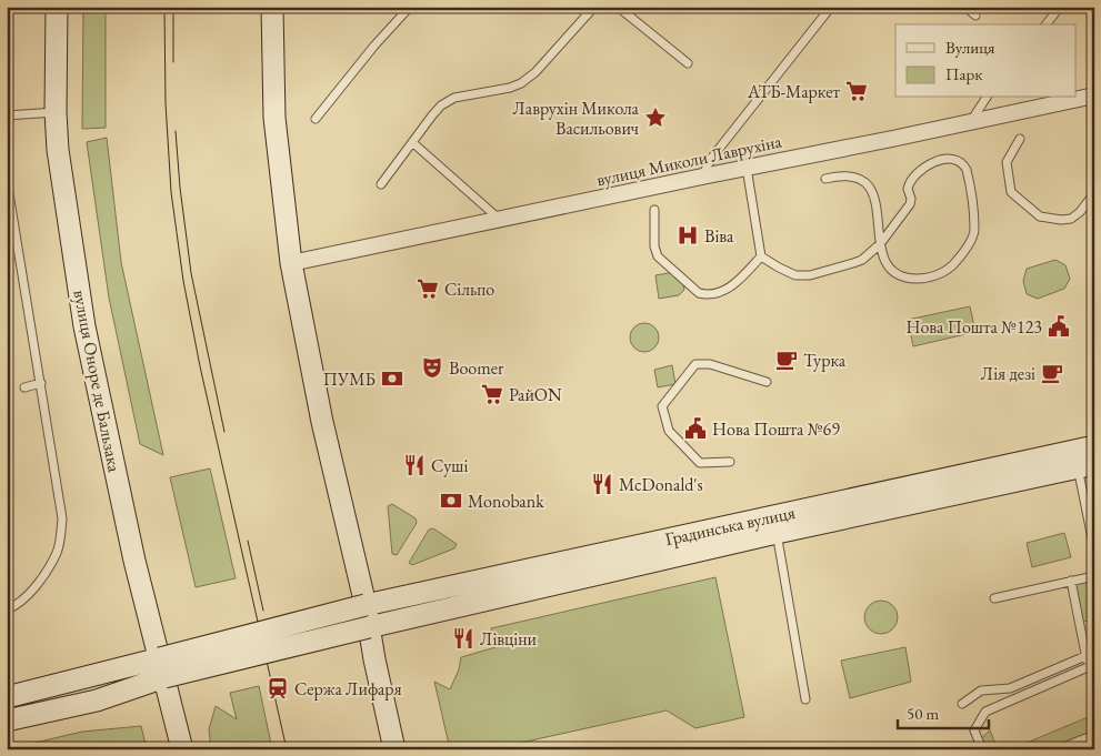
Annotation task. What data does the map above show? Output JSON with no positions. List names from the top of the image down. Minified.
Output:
{"streets":{"street":["вулиця Миколи Лаврухіна","вулиця Оноре де Бальзака","Градинська вулиця"]},"crossings":[["вулиця Оноре де Бальзака","Градинська вулиця"]],"places":{"supermarket":["АТБ-Маркет","Сільпо","РайON"],"place":["Лаврухін Микола Васильович"],"hospital":["Віва"],"public building":["Нова Пошта №123","Нова Пошта №69"],"cafe":["Турка","Лія дезі"],"theatre":["Boomer"],"bank":["ПУМБ","Monobank"],"restaurant":["Суші","McDonald's","Лівціни"],"station":["Сержа Лифаря"]},"legend":["Вулиця","Парк"],"scale_bar":"50 m"}
